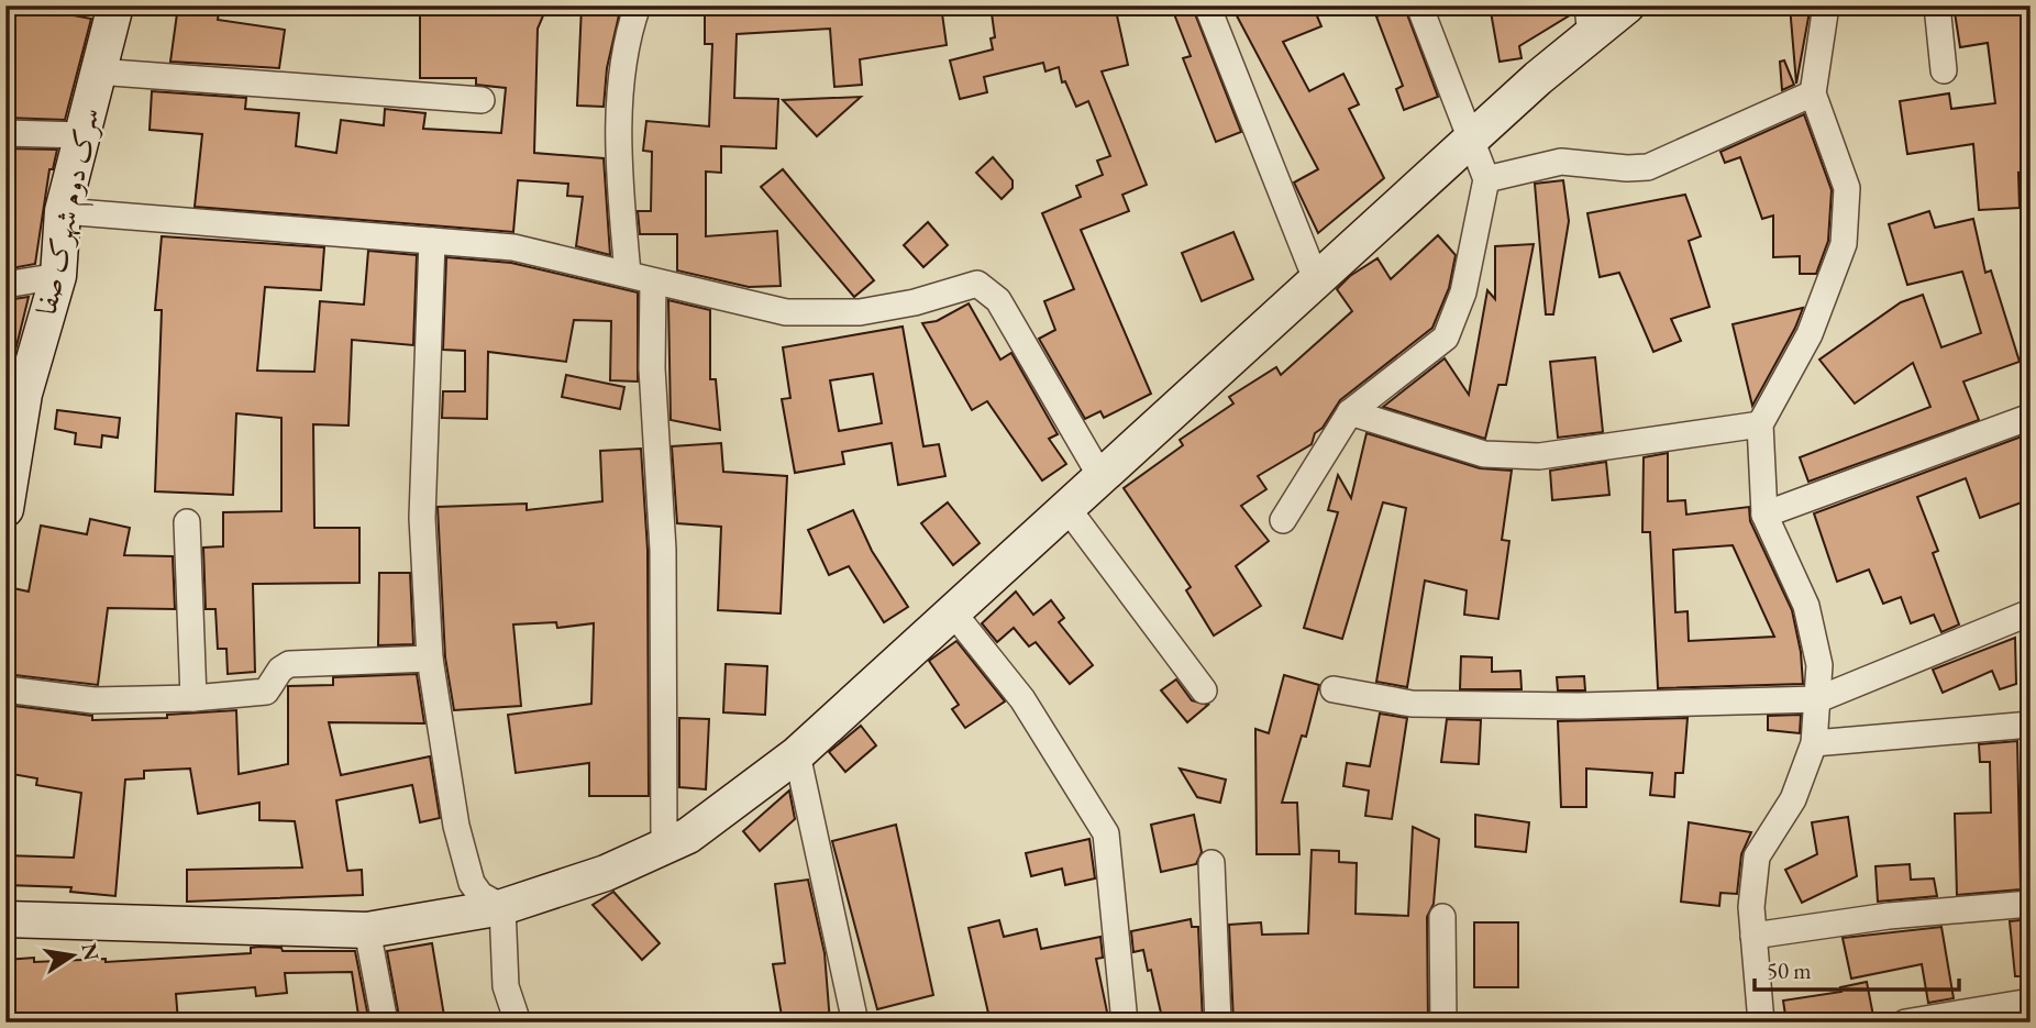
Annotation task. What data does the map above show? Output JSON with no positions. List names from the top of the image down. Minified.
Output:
{"streets":{"street":["سرک دوم شهرک صفا"]},"scale_bar":"50 m","north":"right"}
